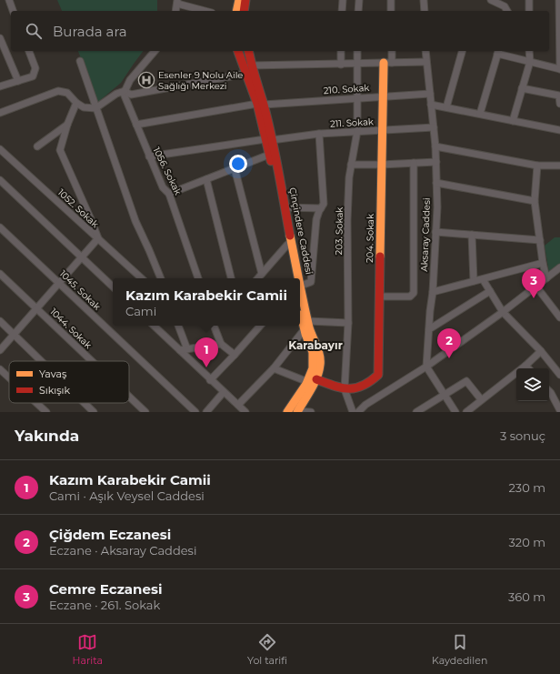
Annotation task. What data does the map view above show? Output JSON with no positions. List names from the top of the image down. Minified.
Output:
{"streets":{"main road":["Çinçindere Caddesi","204. Sokak"],"street":["210. Sokak","211. Sokak","1056. Sokak","1052. Sokak","203. Sokak","Aksaray Caddesi","1045. Sokak","1044. Sokak"]},"crossings":[["210. Sokak","1056. Sokak"],["210. Sokak","Çinçindere Caddesi"],["210. Sokak","203. Sokak"],["210. Sokak","Aksaray Caddesi"],["210. Sokak","204. Sokak"],["211. Sokak","1056. Sokak"],["211. Sokak","Çinçindere Caddesi"],["211. Sokak","203. Sokak"],["211. Sokak","Aksaray Caddesi"],["211. Sokak","204. Sokak"],["203. Sokak","204. Sokak"]],"districts":["Karabayır"],"places":{"hospital":["Esenler 9 Nolu Aile Sağlığı Merkezi"]},"legend":["Yavaş","Sıkışık"],"page":{"search":"Burada ara","pins":["3","2","1"],"popup":["Kazım Karabekir Camii","Cami"],"heading":["Yakında","3 sonuç"],"list":[{"mark":"1","name":"Kazım Karabekir Camii","note":"Cami · Aşık Veysel Caddesi","value":"230 m"},{"mark":"2","name":"Çiğdem Eczanesi","note":"Eczane · Aksaray Caddesi","value":"320 m"},{"mark":"3","name":"Cemre Eczanesi","note":"Eczane · 261. Sokak","value":"360 m"}],"nav":["Harita","Yol tarifi","Kaydedilen"]}}
